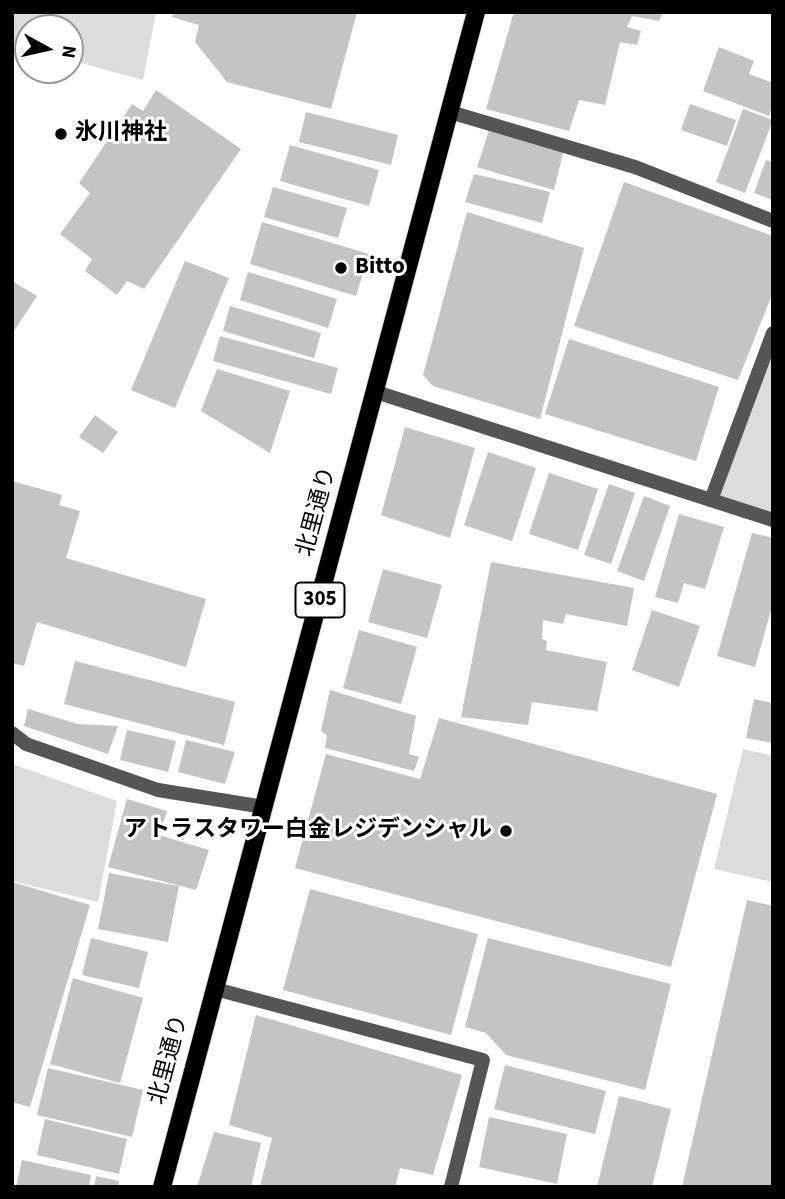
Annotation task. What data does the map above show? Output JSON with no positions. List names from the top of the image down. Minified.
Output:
{"streets":{"main road":["北里通り","305"]},"places":["氷川神社","Bitto","アトラスタワー白金レジデンシャル"],"north":"right"}
